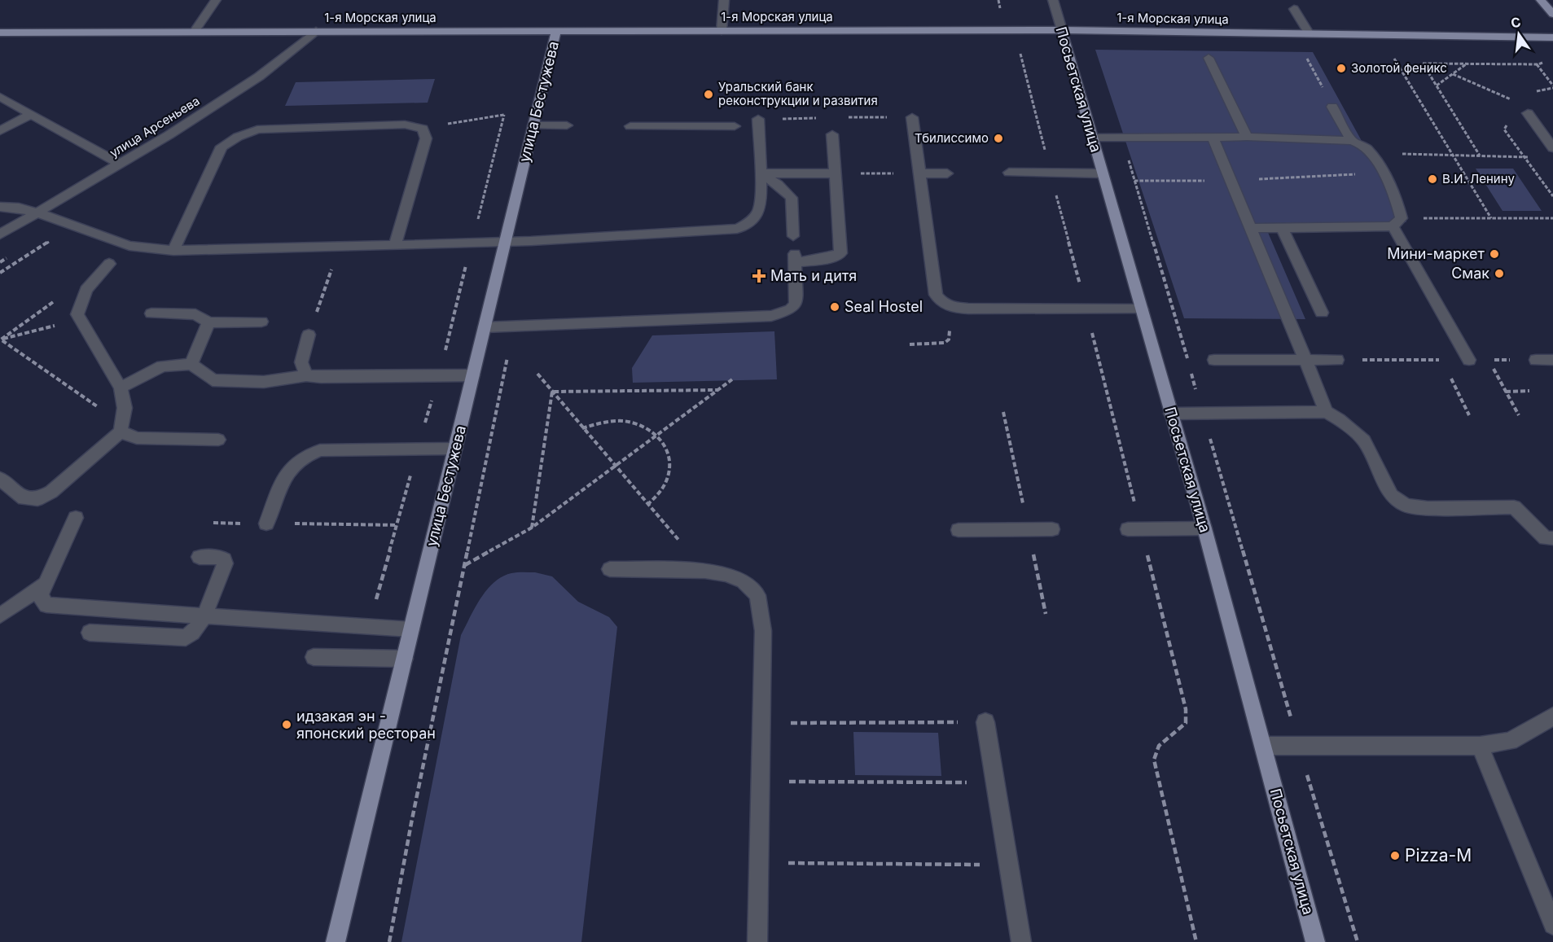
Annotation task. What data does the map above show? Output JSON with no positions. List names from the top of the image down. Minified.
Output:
{"streets":{"main road":["1-я Морская улица","Посьетская улица","улица Бестужева"],"street":["улица Арсеньева"]},"crossings":[["1-я Морская улица","Посьетская улица"],["1-я Морская улица","улица Бестужева"],["1-я Морская улица","улица Арсеньева"]],"places":{"other":["Золотой феникс","Уральский банк реконструкции и развития","Тбилиссимо","В.И. Ленину","Мини-маркет","Смак","Seal Hostel","идзакая эн - японский ресторан","Pizza-M"],"health":["Мать и дитя"]},"north":"top"}
